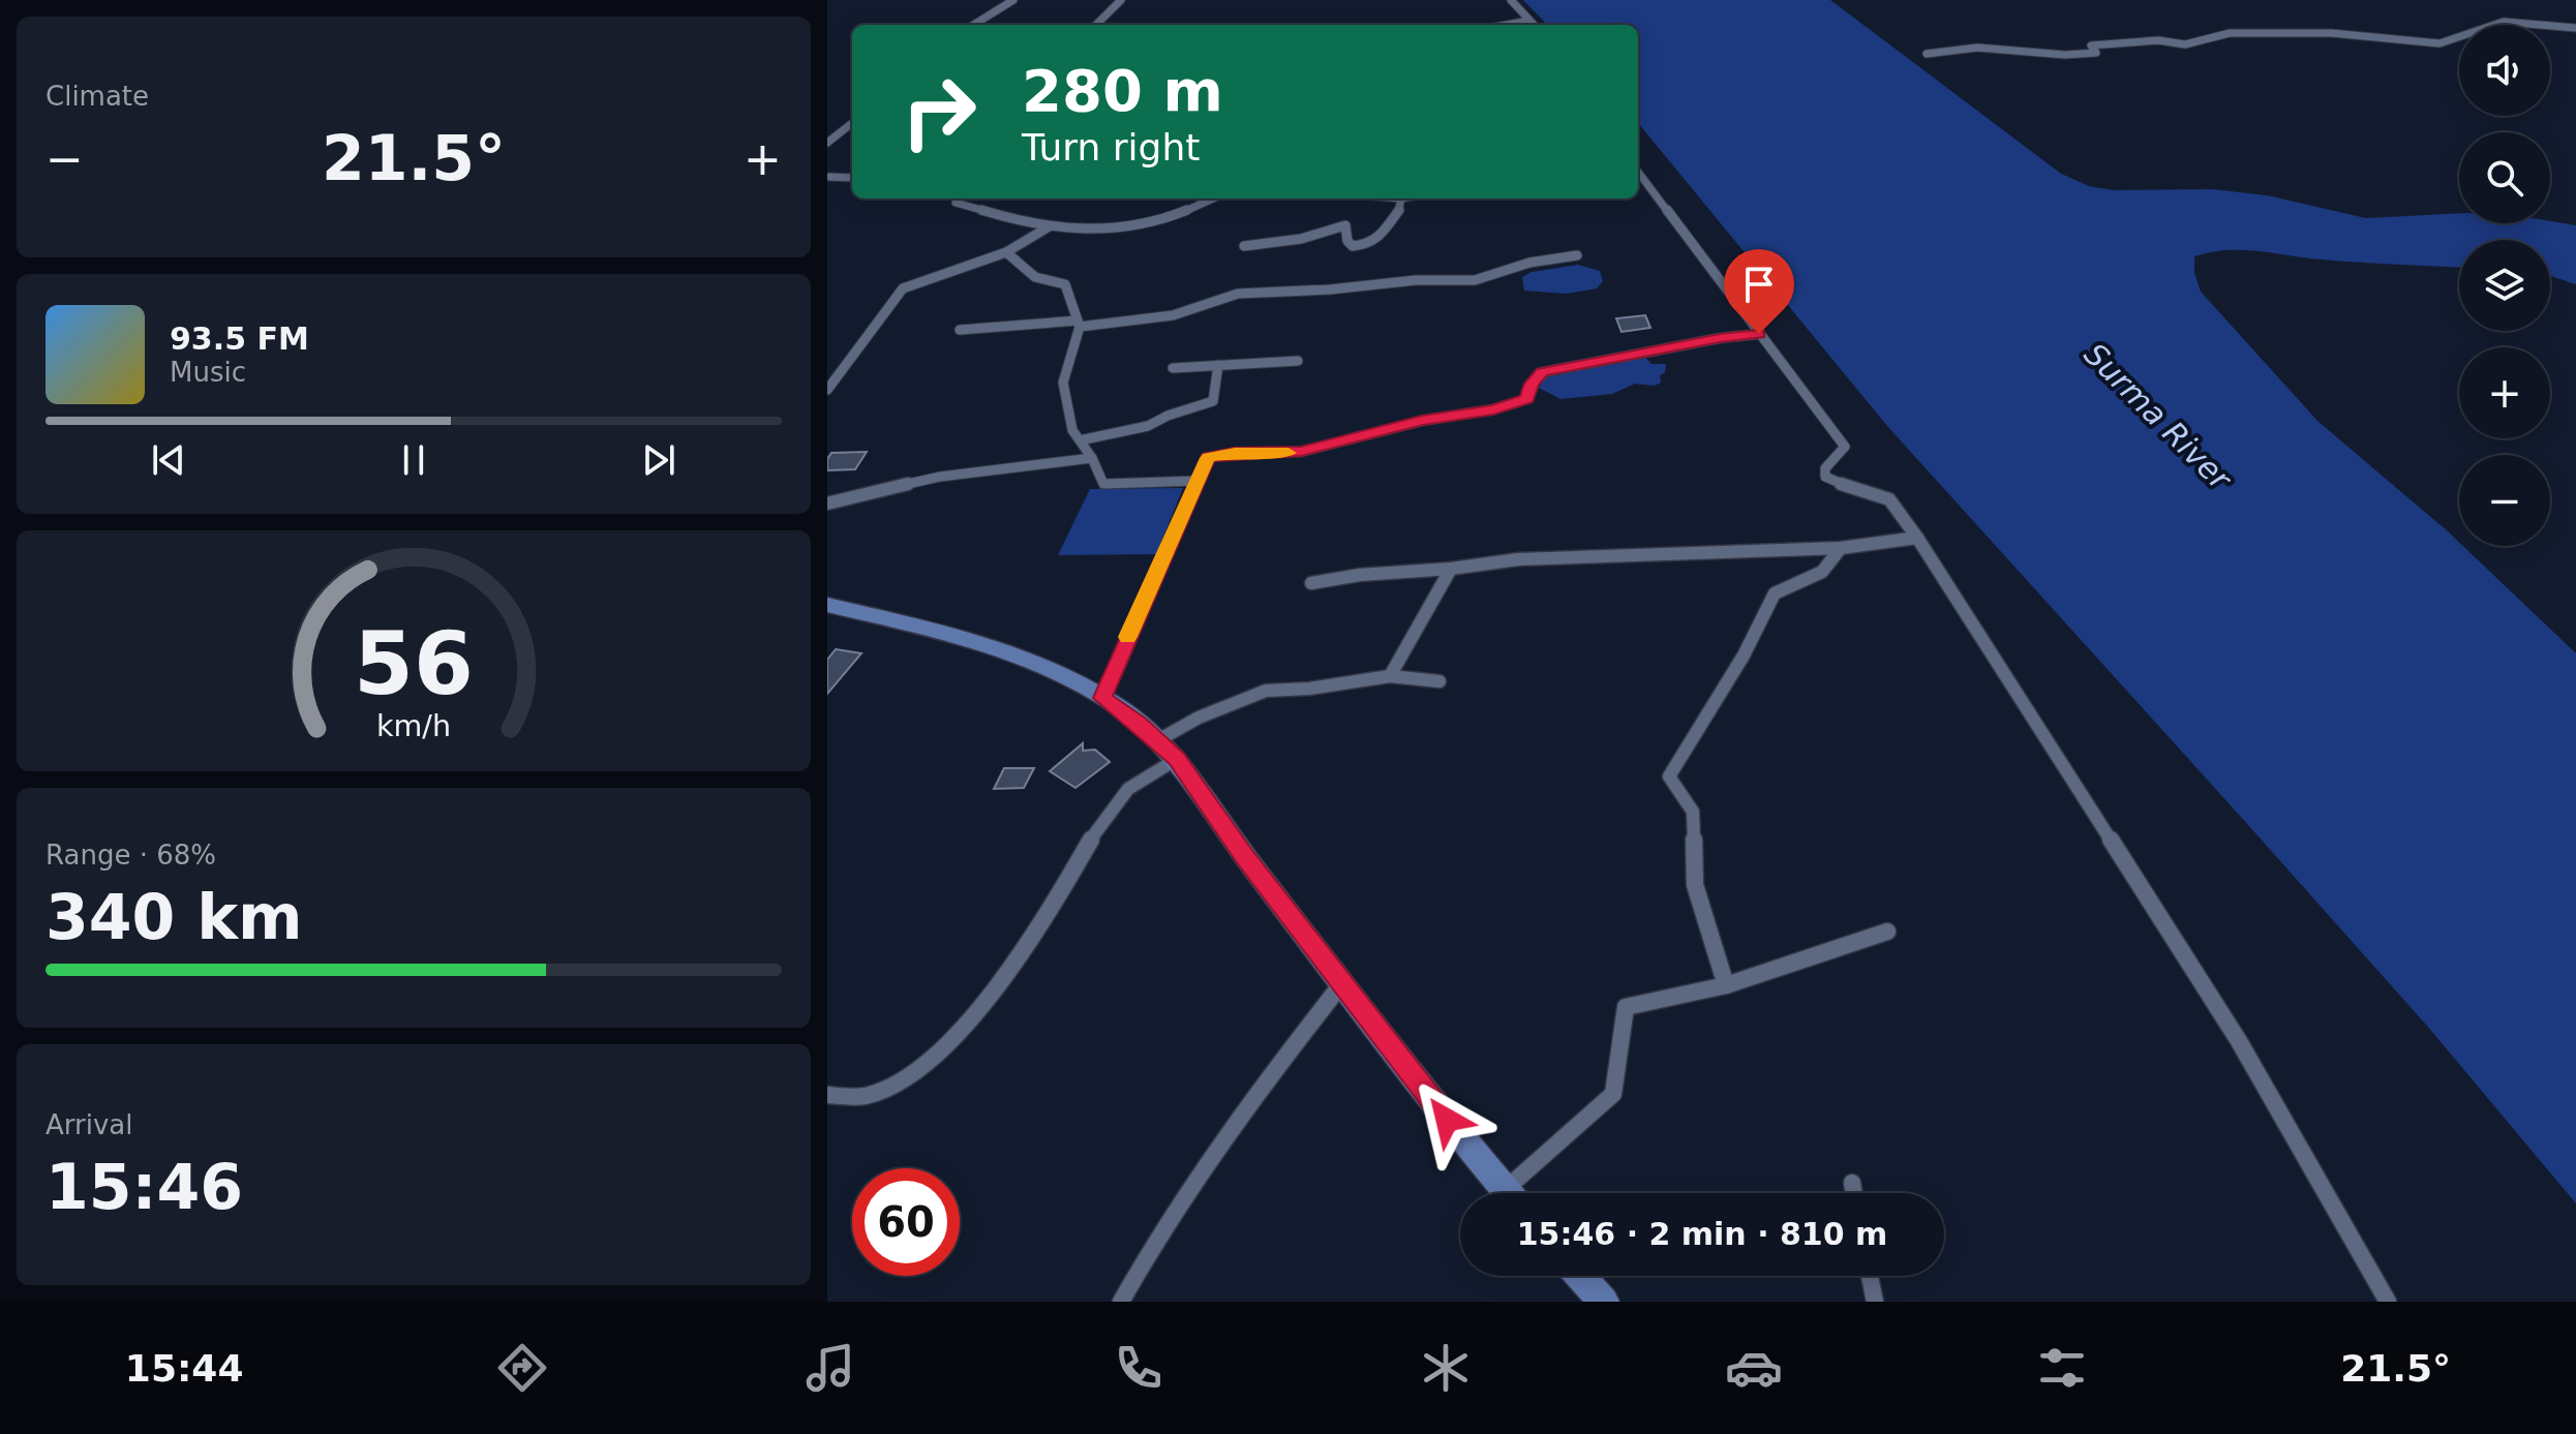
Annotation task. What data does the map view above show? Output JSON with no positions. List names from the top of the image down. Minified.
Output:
{"water":["Surma River"],"page":{"tile":["Climate",["Range · 68%","340 km"],["Arrival","15:46"]],"map_buttons":["+","−"],"turn":["280 m","Turn right"],"heat":["−","21.5°","+"],"song":["93.5 FM","Music"],"limit":"60","trip":"15:46 · 2 min · 810 m","tabs":["15:44","21.5°"],"gauge":["56","km/h"]}}
